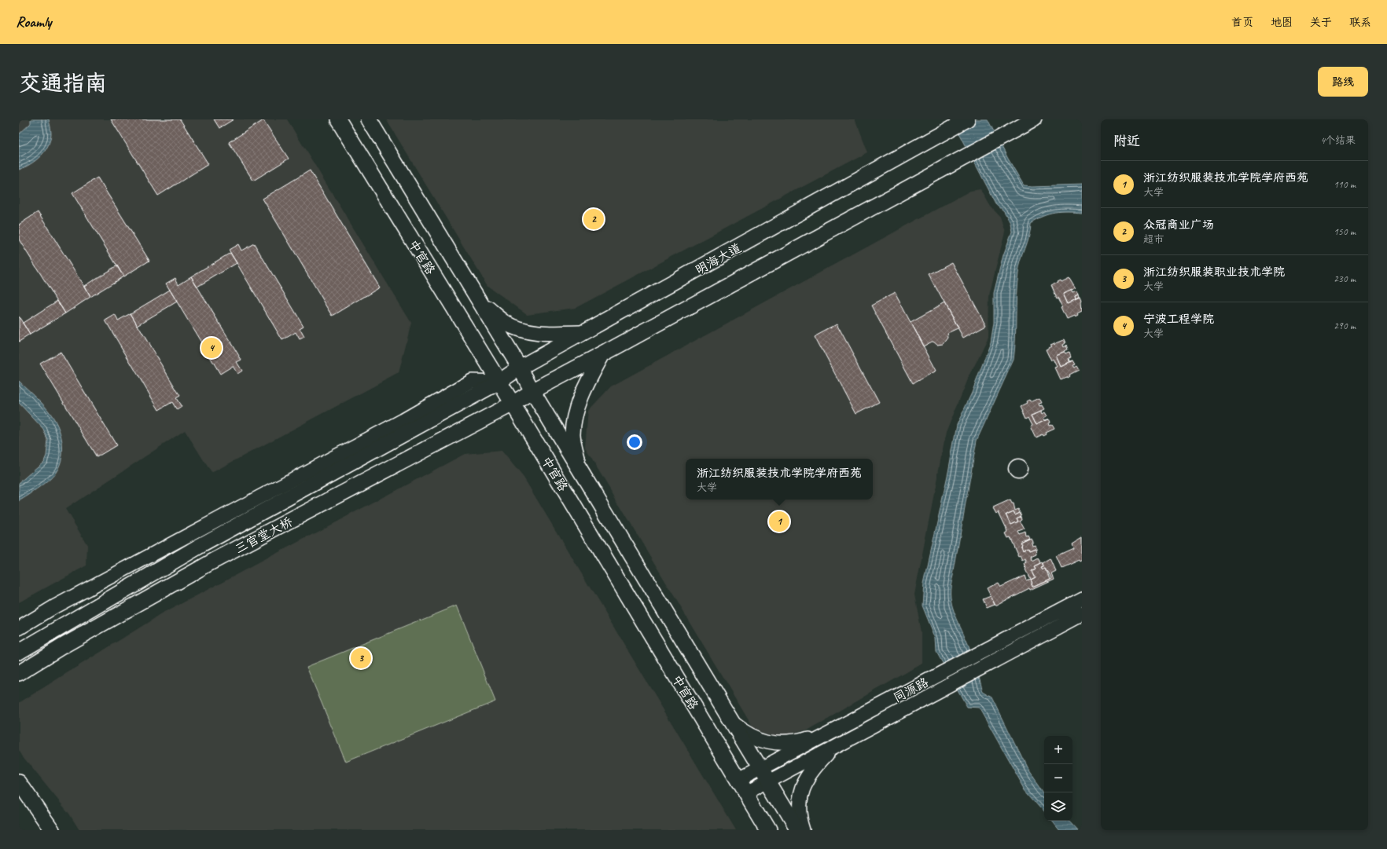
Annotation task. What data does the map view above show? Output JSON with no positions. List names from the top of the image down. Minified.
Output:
{"streets":{"main road":["中官路","明海大道","三官堂大桥"],"street":["同源路"]},"crossings":[["中官路","明海大道"],["中官路","三官堂大桥"],["中官路","同源路"],["明海大道","三官堂大桥"]],"page":{"header":"Roamly","nav":["首页","地图","关于","联系"],"buttons":"路线","title":"交通指南","heading":["附近","4个结果"],"list":[{"mark":"1","name":"浙江纺织服装技术学院学府西苑","note":"大学","value":"110 m"},{"mark":"2","name":"众冠商业广场","note":"超市","value":"150 m"},{"mark":"3","name":"浙江纺织服装职业技术学院","note":"大学","value":"230 m"},{"mark":"4","name":"宁波工程学院","note":"大学","value":"290 m"}],"pins":["2","4","1","3"],"popup":["浙江纺织服装技术学院学府西苑","大学"],"map_buttons":["+","−"]}}
